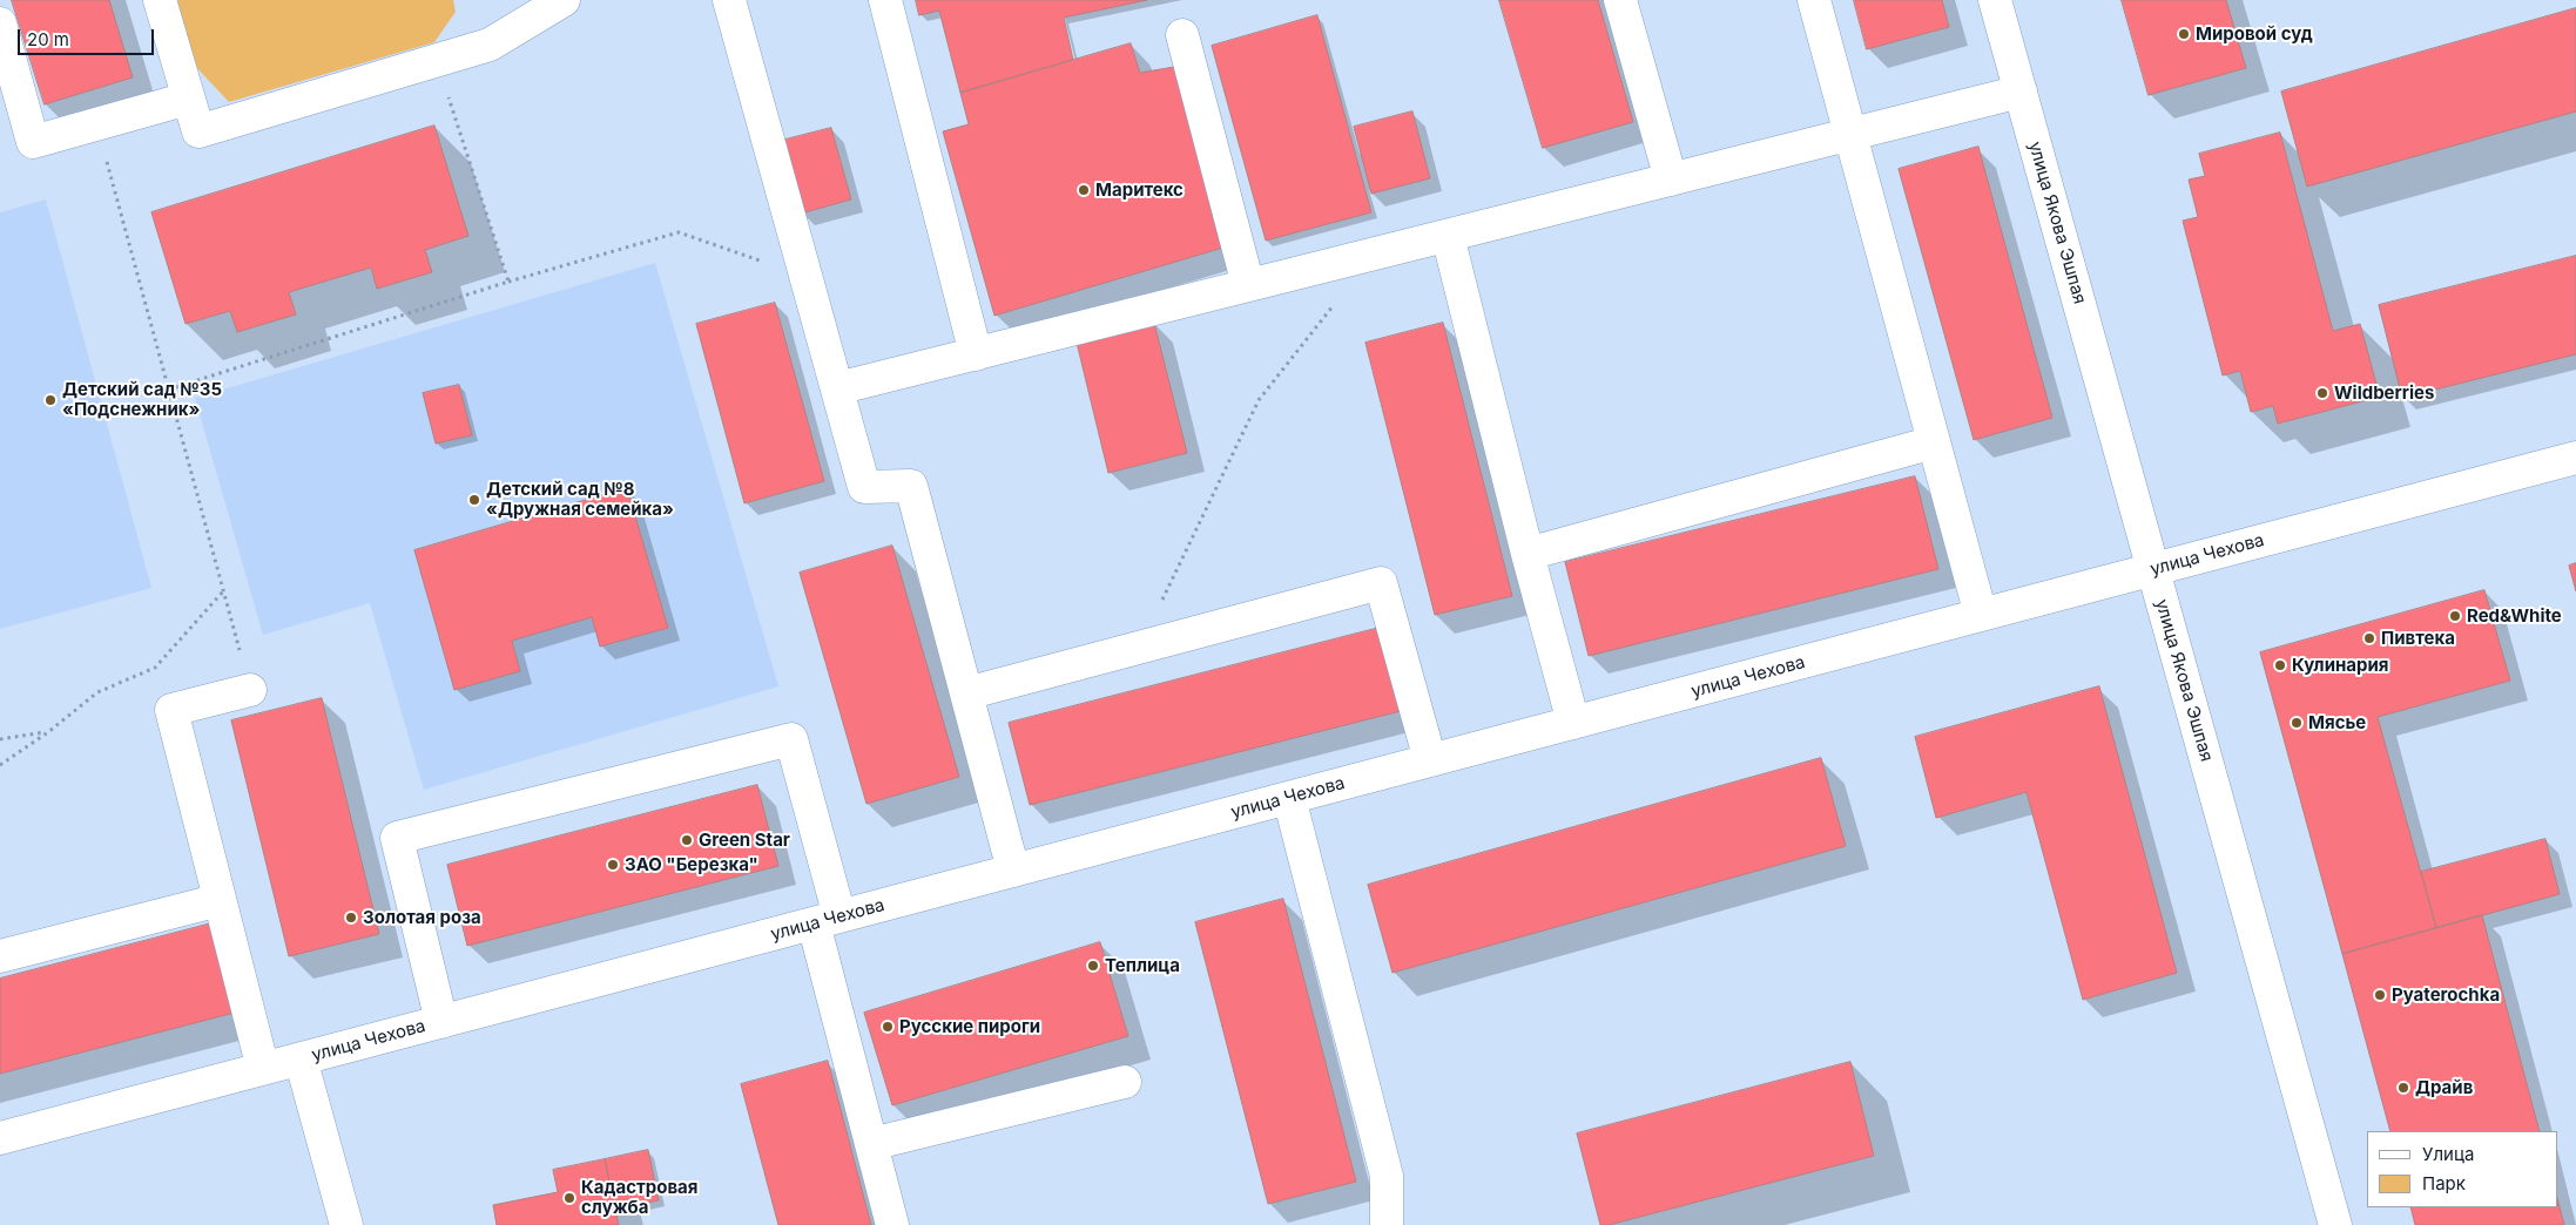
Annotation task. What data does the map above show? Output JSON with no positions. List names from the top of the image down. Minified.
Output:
{"streets":{"street":["улица Якова Эшпая","улица Чехова"]},"crossings":[["улица Якова Эшпая","улица Чехова"]],"places":["Мировой суд","Маритекс","Wildberries","Детский сад №35 «Подснежник»","Детский сад №8 «Дружная семейка»","Red&White","Пивтека","Кулинария","Мясье","Green Star","ЗАО \"Березка\"","Золотая роза","Теплица","Pyaterochka","Русские пироги","Драйв","Кадастровая служба"],"legend":["Улица","Парк"],"scale_bar":"20 m"}
